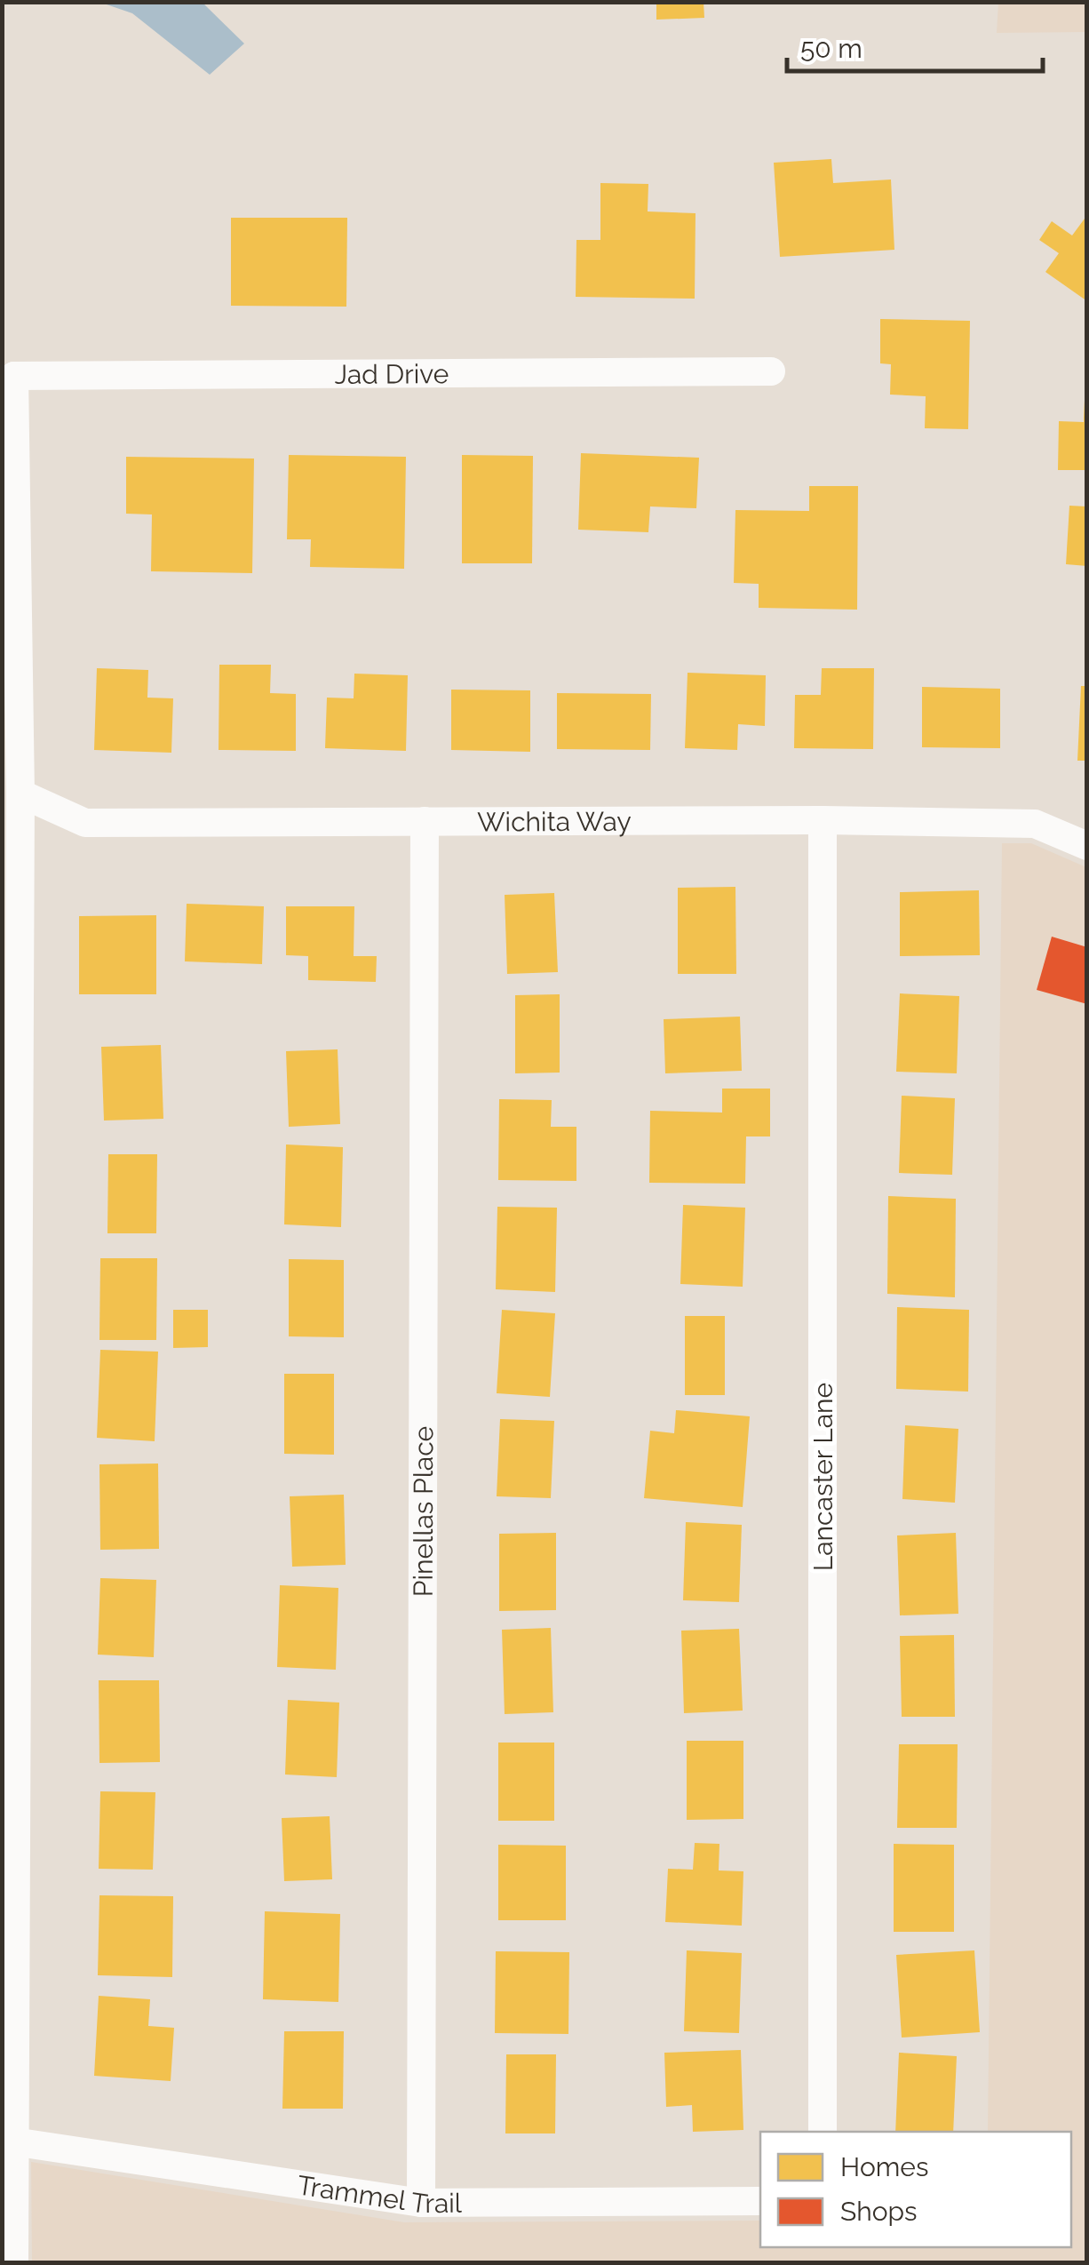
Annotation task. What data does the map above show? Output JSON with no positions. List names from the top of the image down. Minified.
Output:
{"streets":{"street":["Jad Drive","Wichita Way","Lancaster Lane","Pinellas Place","Trammel Trail"]},"crossings":[["Wichita Way","Lancaster Lane"],["Wichita Way","Pinellas Place"],["Pinellas Place","Trammel Trail"]],"legend":["Homes","Shops"],"scale_bar":"50 m"}
